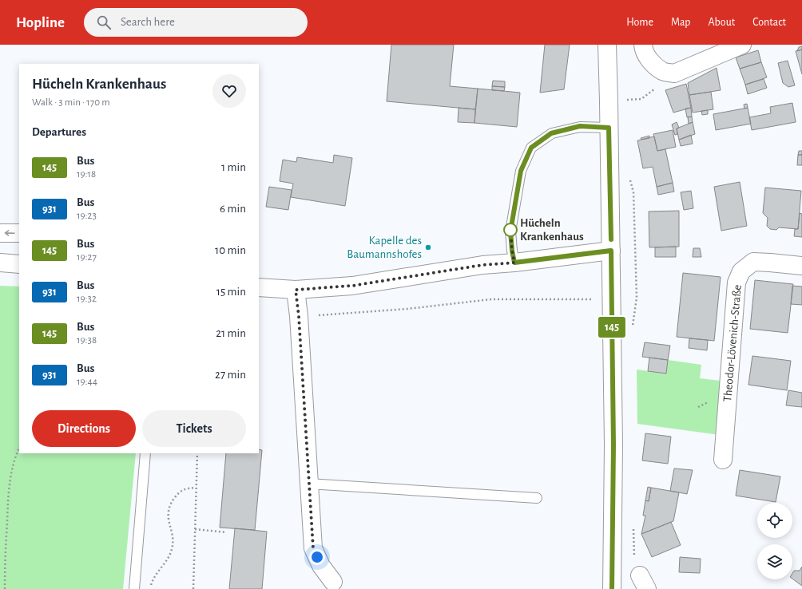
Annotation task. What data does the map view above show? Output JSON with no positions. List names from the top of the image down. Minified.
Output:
{"streets":{"street":["Theodor-Lövenich-Straße"]},"places":["Hücheln Krankenhaus","Kapelle des Baumannshofes"],"lines":["bus line 145"],"page":{"header":"Hopline","search":"Search here","nav":["Home","Map","About","Contact"],"on_map":"145","heading":[["Hücheln Krankenhaus","Walk · 3 min · 170 m"],"Departures"],"list":[{"mark":"145","name":"Bus","note":"19:18","value":"1 min"},{"mark":"931","name":"Bus","note":"19:23","value":"6 min"},{"mark":"145","name":"Bus","note":"19:27","value":"10 min"},{"mark":"931","name":"Bus","note":"19:32","value":"15 min"},{"mark":"145","name":"Bus","note":"19:38","value":"21 min"},{"mark":"931","name":"Bus","note":"19:44","value":"27 min"}],"buttons":["Directions","Tickets"]}}
